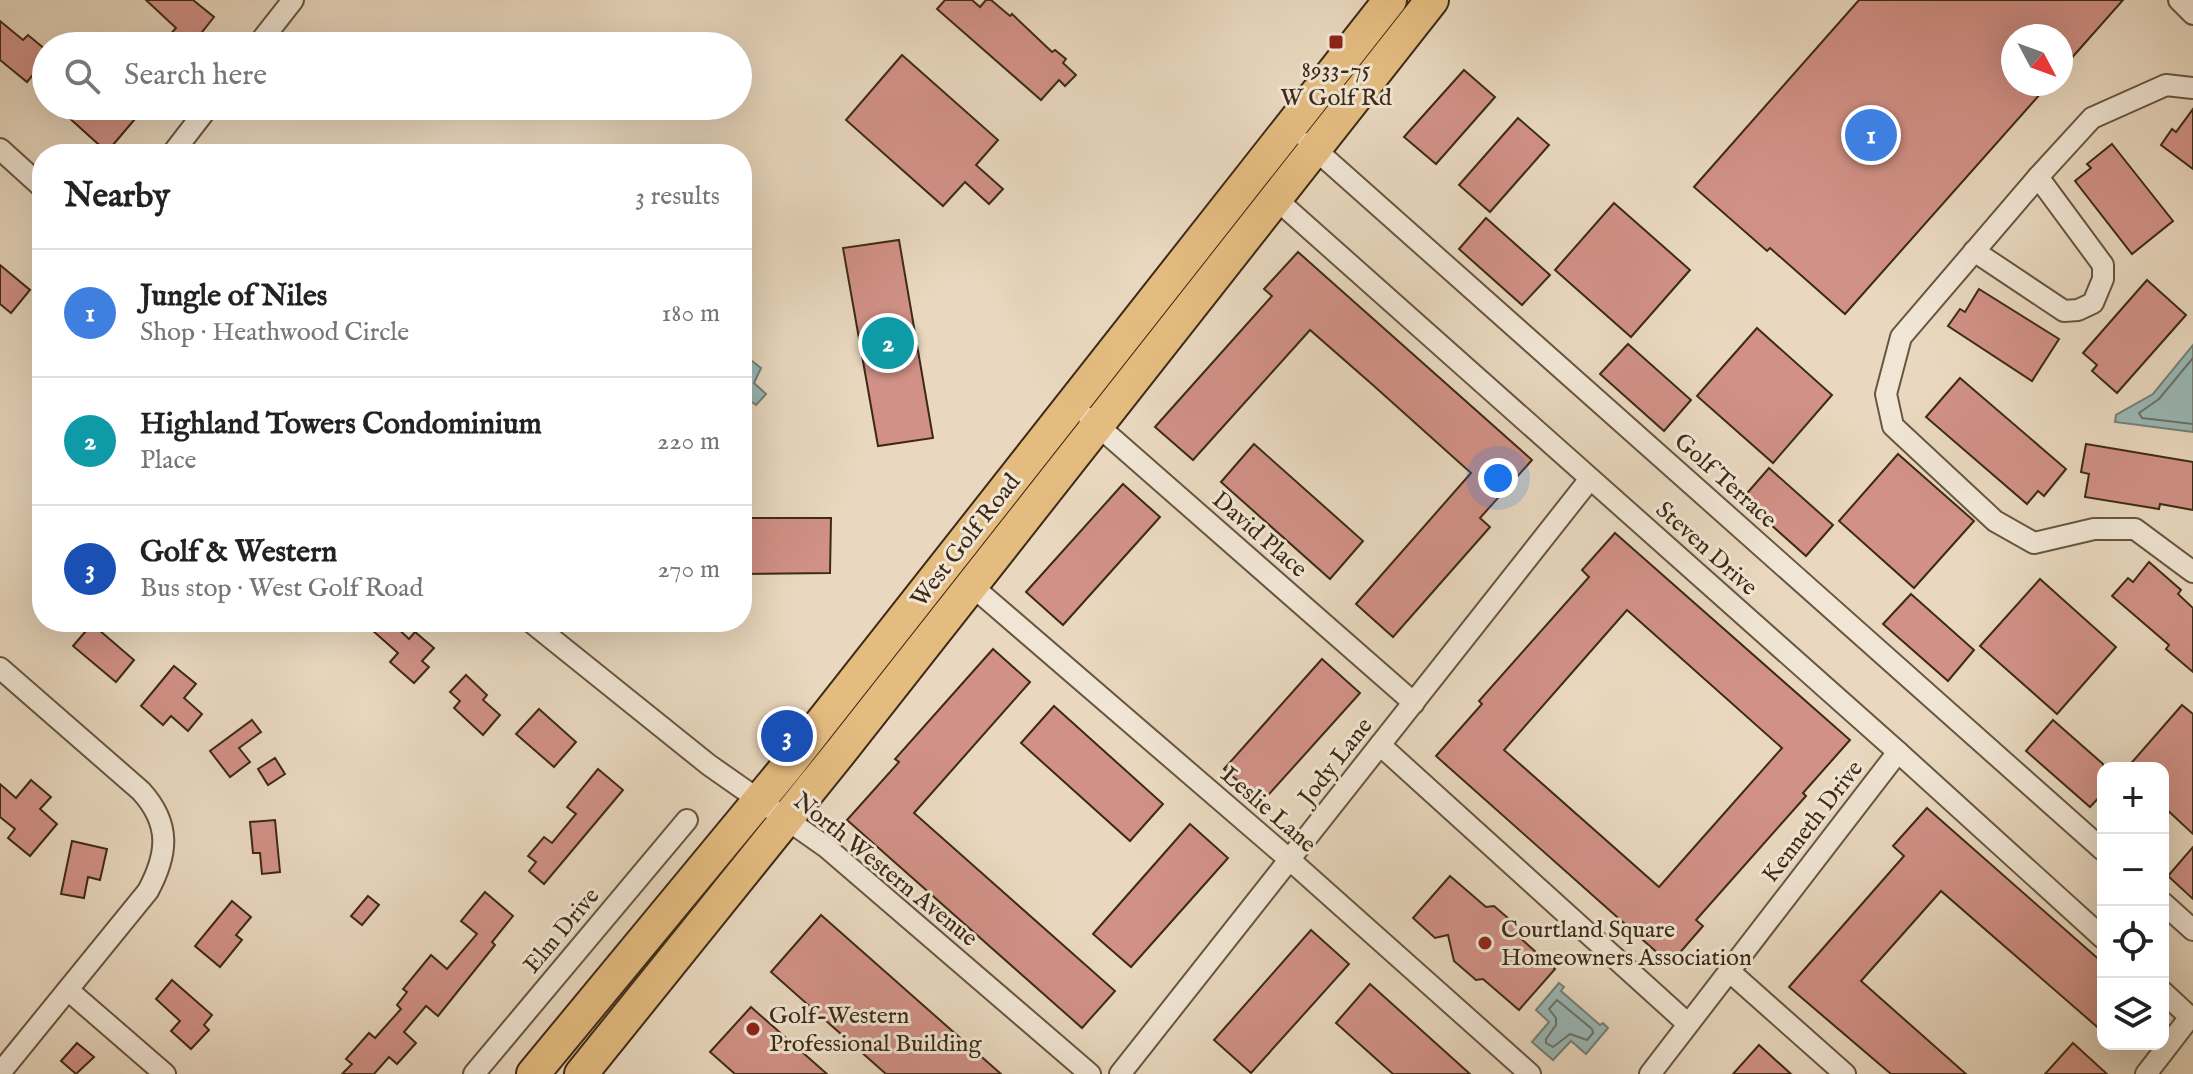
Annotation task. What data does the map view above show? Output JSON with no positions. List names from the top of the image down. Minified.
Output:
{"streets":{"main road":["West Golf Road"],"street":["Golf Terrace","David Place","Steven Drive","Jody Lane","Leslie Lane","Kenneth Drive","North Western Avenue","Elm Drive"]},"crossings":[["Golf Terrace","West Golf Road"],["David Place","West Golf Road"],["David Place","Jody Lane"],["West Golf Road","Steven Drive"],["West Golf Road","Leslie Lane"],["West Golf Road","North Western Avenue"],["Steven Drive","Jody Lane"],["Steven Drive","Kenneth Drive"],["Jody Lane","Leslie Lane"]],"places":{"transit":["8933-75 W Golf Rd"],"other":["Courtland Square Homeowners Association","Golf-Western Professional Building"]},"north":"bottom right","page":{"search":"Search here","pins":["1","2","3"],"heading":["Nearby","3 results"],"list":[{"mark":"1","name":"Jungle of Niles","note":"Shop · Heathwood Circle","value":"180 m"},{"mark":"2","name":"Highland Towers Condominium","note":"Place","value":"220 m"},{"mark":"3","name":"Golf & Western","note":"Bus stop · West Golf Road","value":"270 m"}],"map_buttons":["+","−"]}}
